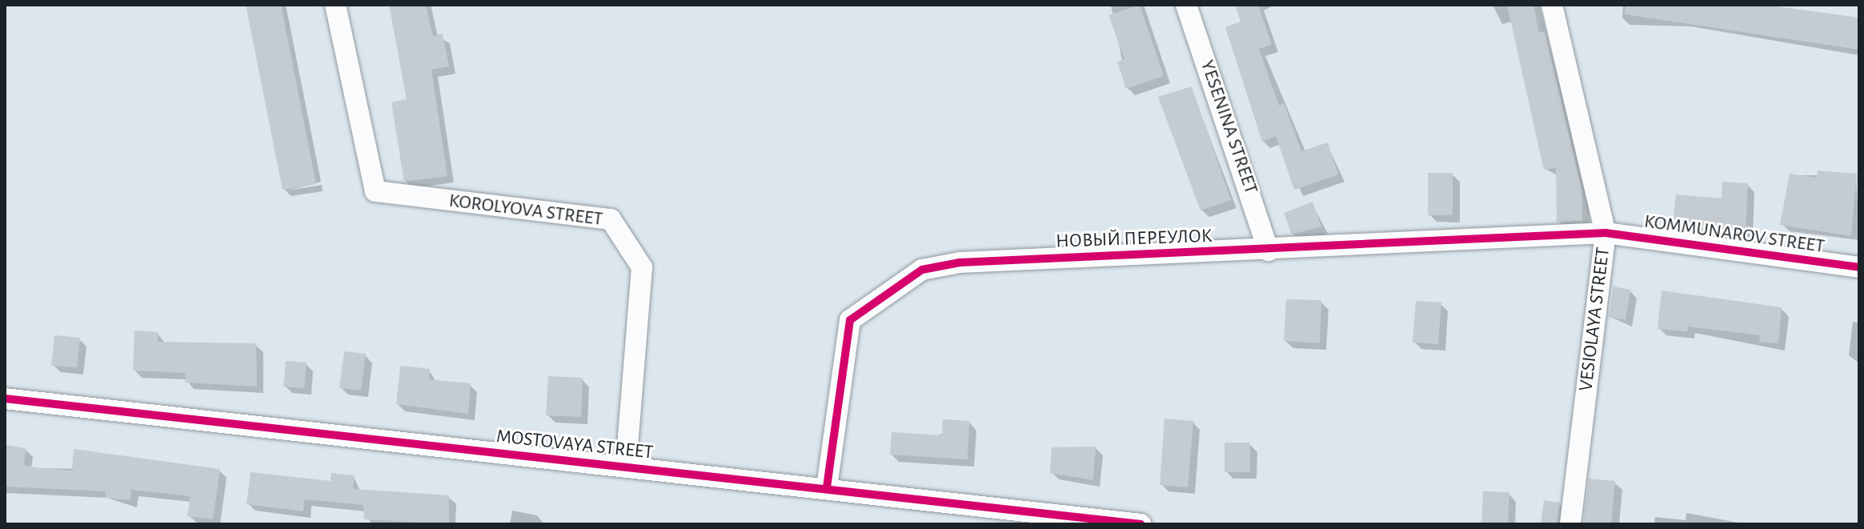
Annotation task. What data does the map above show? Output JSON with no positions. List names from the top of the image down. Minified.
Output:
{"streets":{"street":["YESENINA STREET","KOROLYOVA STREET","KOMMUNAROV STREET","НОВЫЙ ПЕРЕУЛОК","VESIOLAYA STREET","MOSTOVAYA STREET"]},"crossings":[["YESENINA STREET","НОВЫЙ ПЕРЕУЛОК"],["KOROLYOVA STREET","MOSTOVAYA STREET"],["KOMMUNAROV STREET","НОВЫЙ ПЕРЕУЛОК"],["KOMMUNAROV STREET","VESIOLAYA STREET"],["НОВЫЙ ПЕРЕУЛОК","VESIOLAYA STREET"],["НОВЫЙ ПЕРЕУЛОК","MOSTOVAYA STREET"]]}
